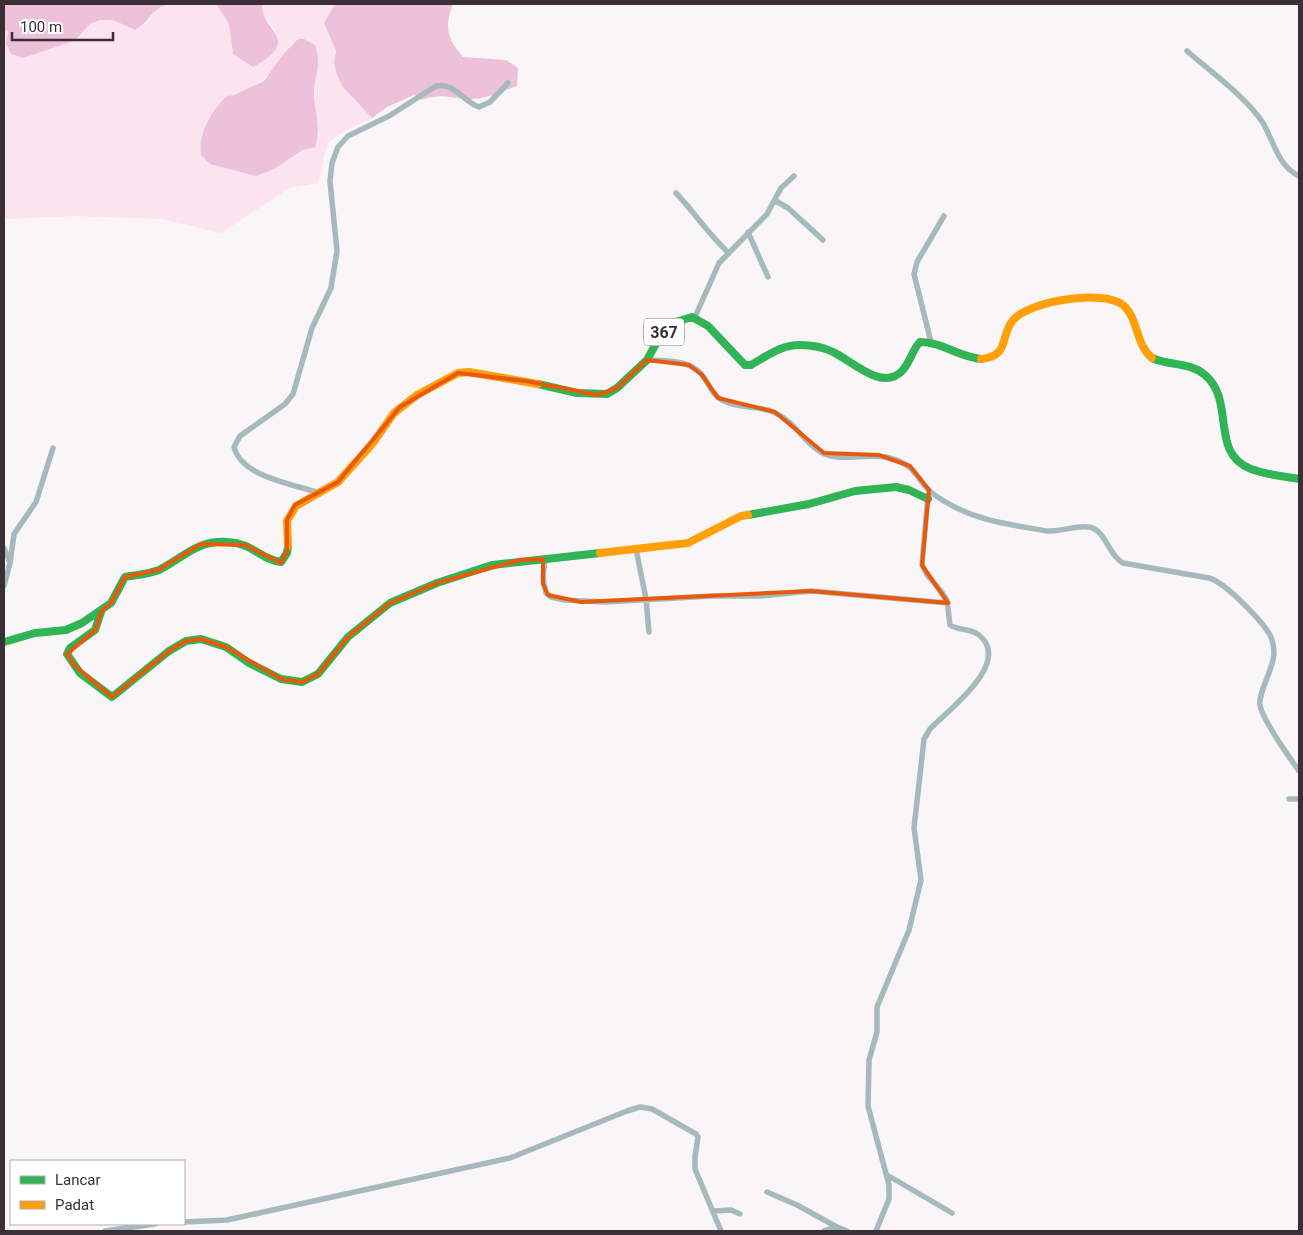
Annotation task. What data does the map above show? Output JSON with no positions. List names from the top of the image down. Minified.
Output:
{"streets":{"main road":["367"]},"legend":["Lancar","Padat"],"scale_bar":"100 m"}
